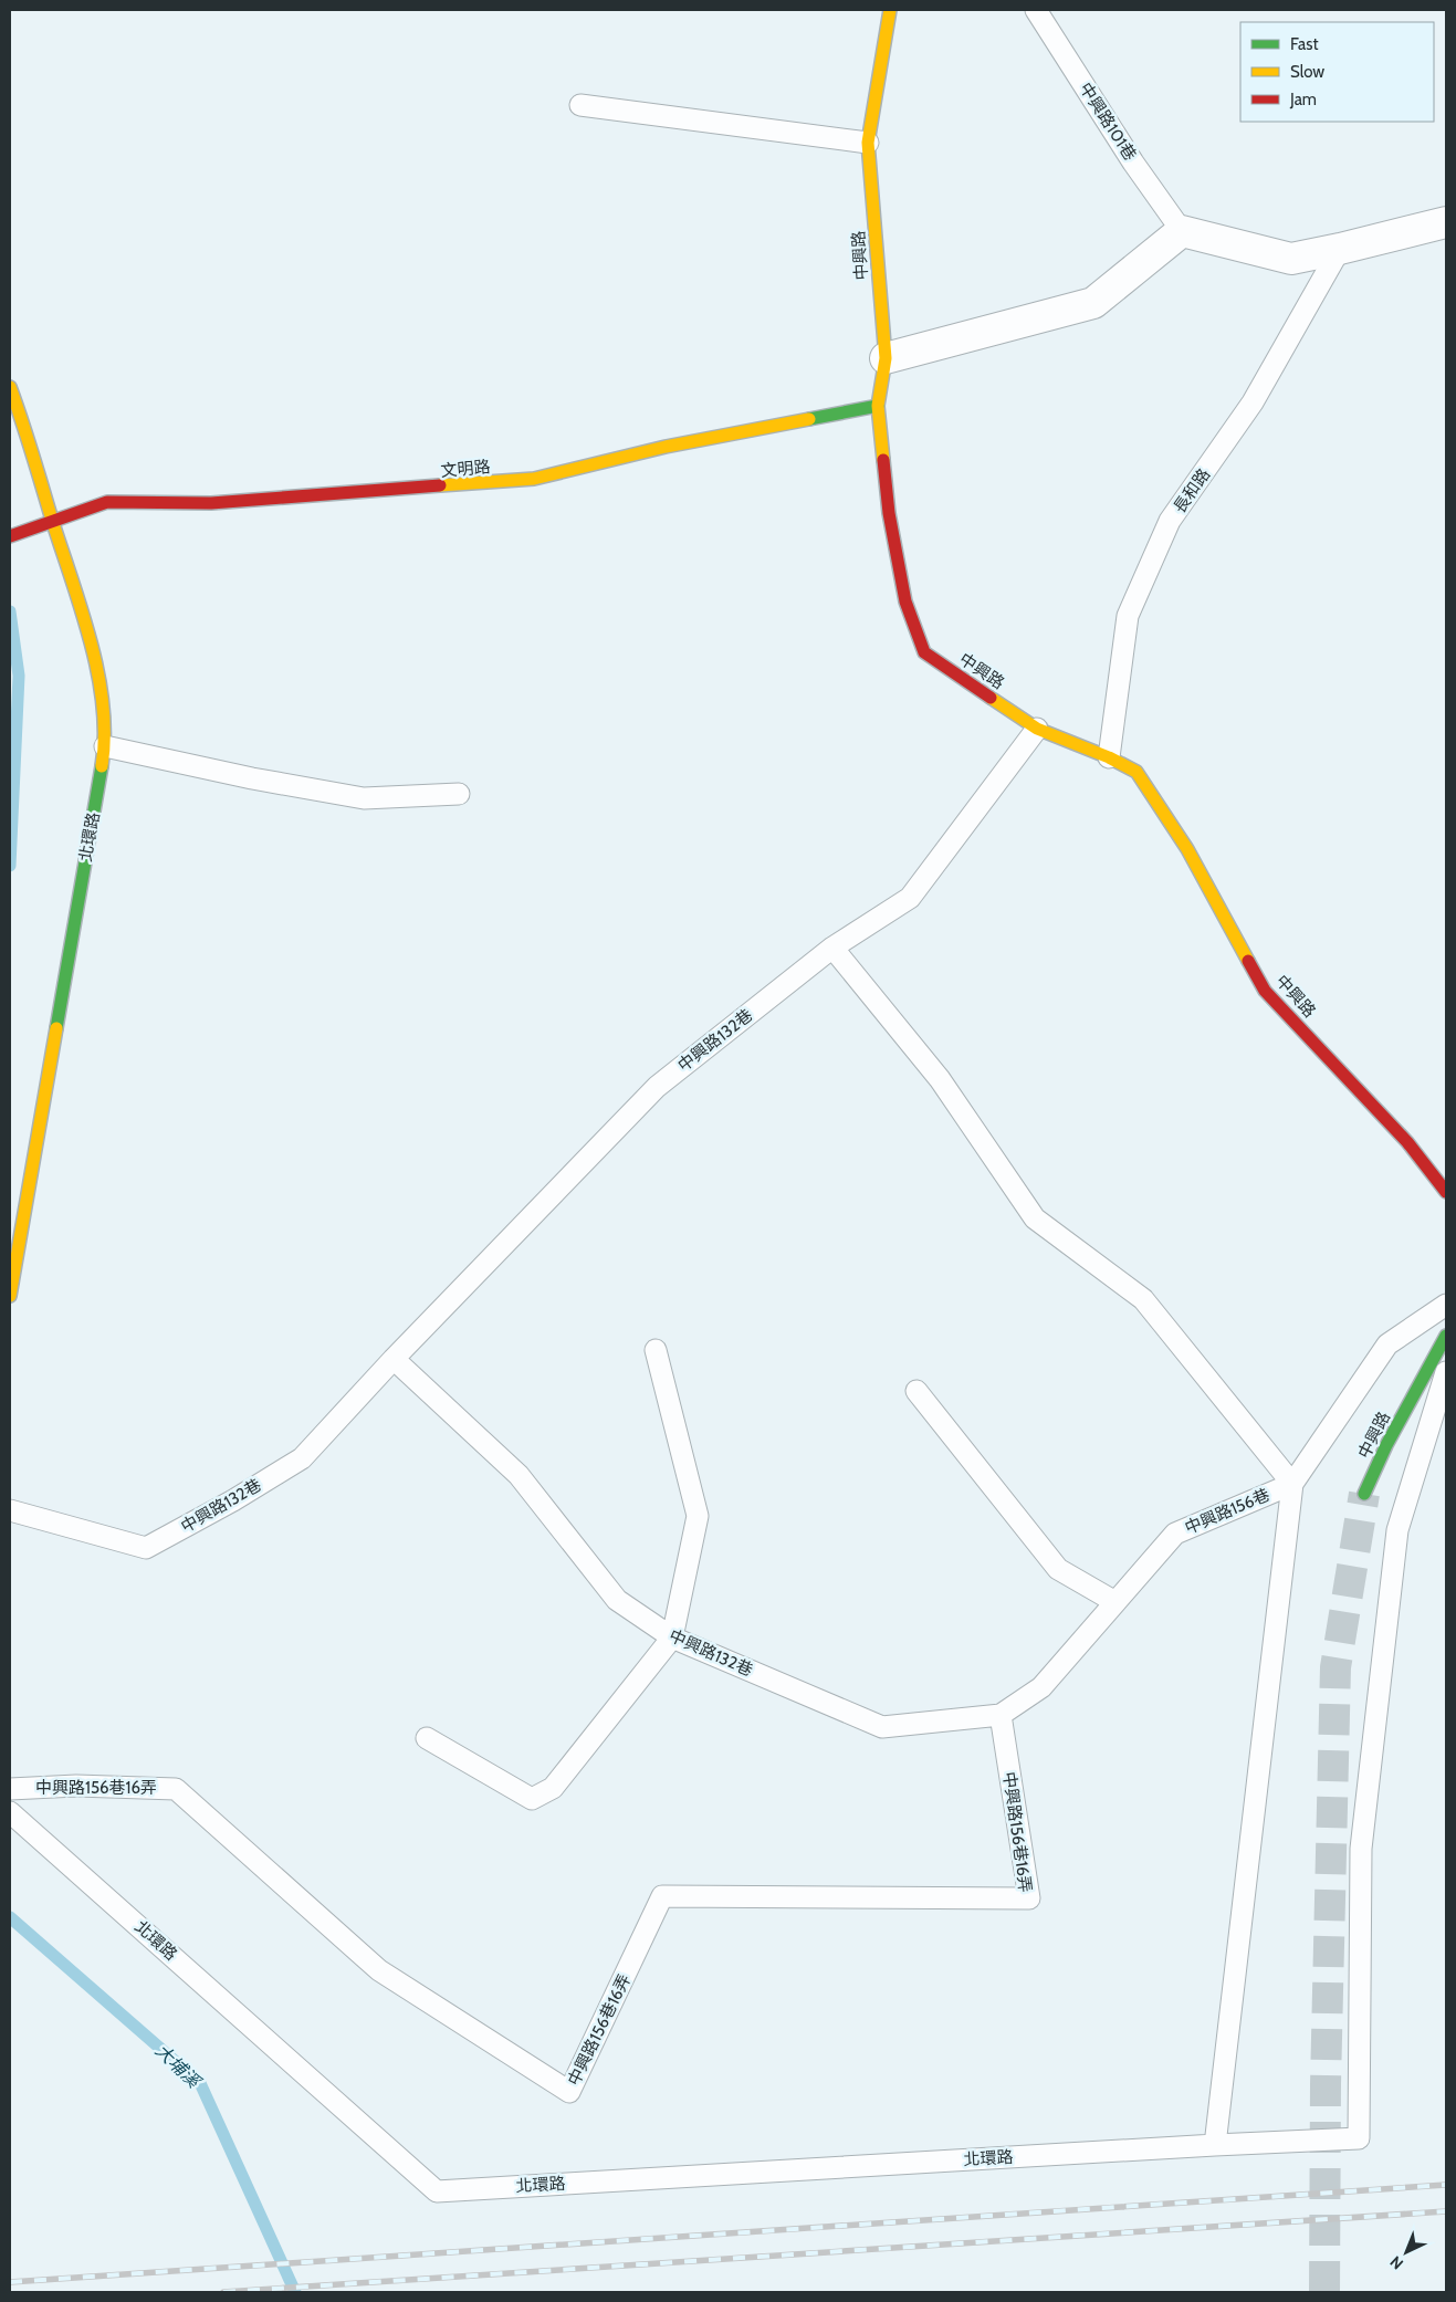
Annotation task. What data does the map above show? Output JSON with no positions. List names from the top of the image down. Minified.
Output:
{"streets":{"street":["中興路","文明路","北環路"],"lane":["中興路101巷","長和路","中興路132巷","中興路156巷","中興路156巷16弄"]},"crossings":[["中興路","文明路"],["中興路","長和路"],["中興路","中興路132巷"],["文明路","北環路"],["中興路132巷","中興路156巷"],["中興路132巷","中興路156巷16弄"],["中興路156巷","中興路156巷16弄"]],"water":["大埔溪"],"legend":["Fast","Slow","Jam"],"north":"bottom left"}
